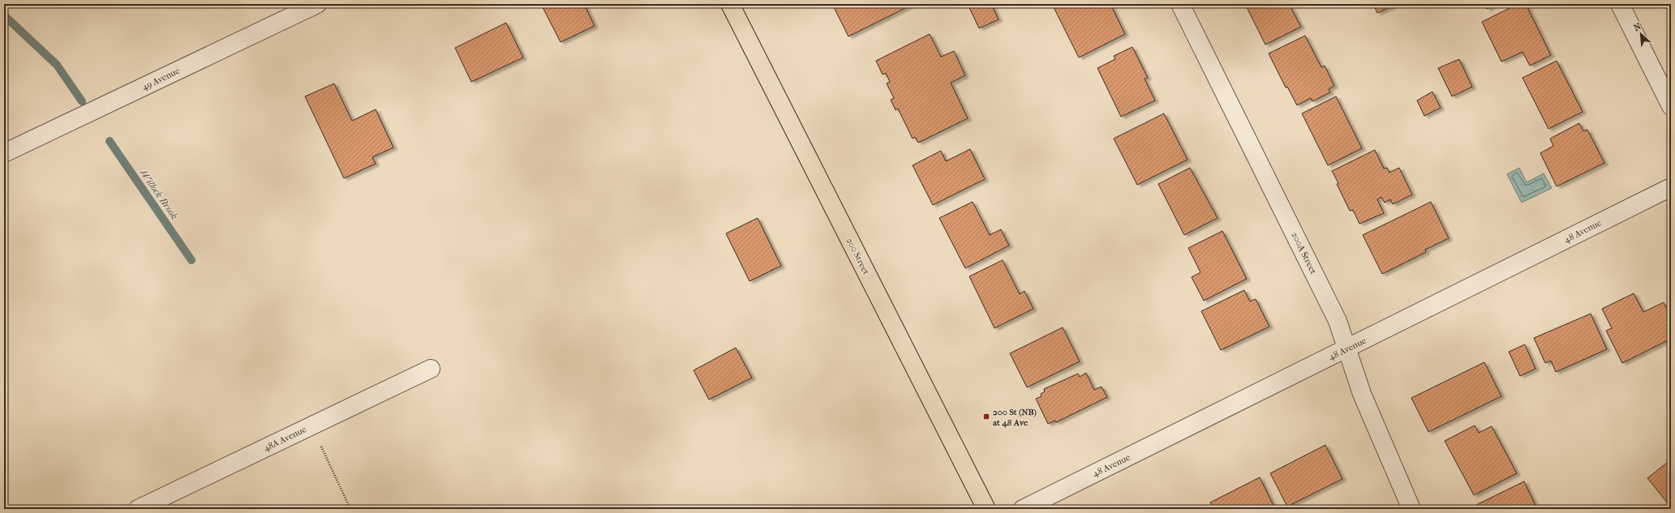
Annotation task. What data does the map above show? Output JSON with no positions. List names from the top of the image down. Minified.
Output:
{"streets":{"main road":["200 Street"],"street":["49 Avenue","48 Avenue","200A Street","48A Avenue"]},"crossings":[["48 Avenue","200A Street"]],"water":["Willock Brook"],"places":{"transit":["200 St (NB) at 48 Ave"]},"north":"top left"}
